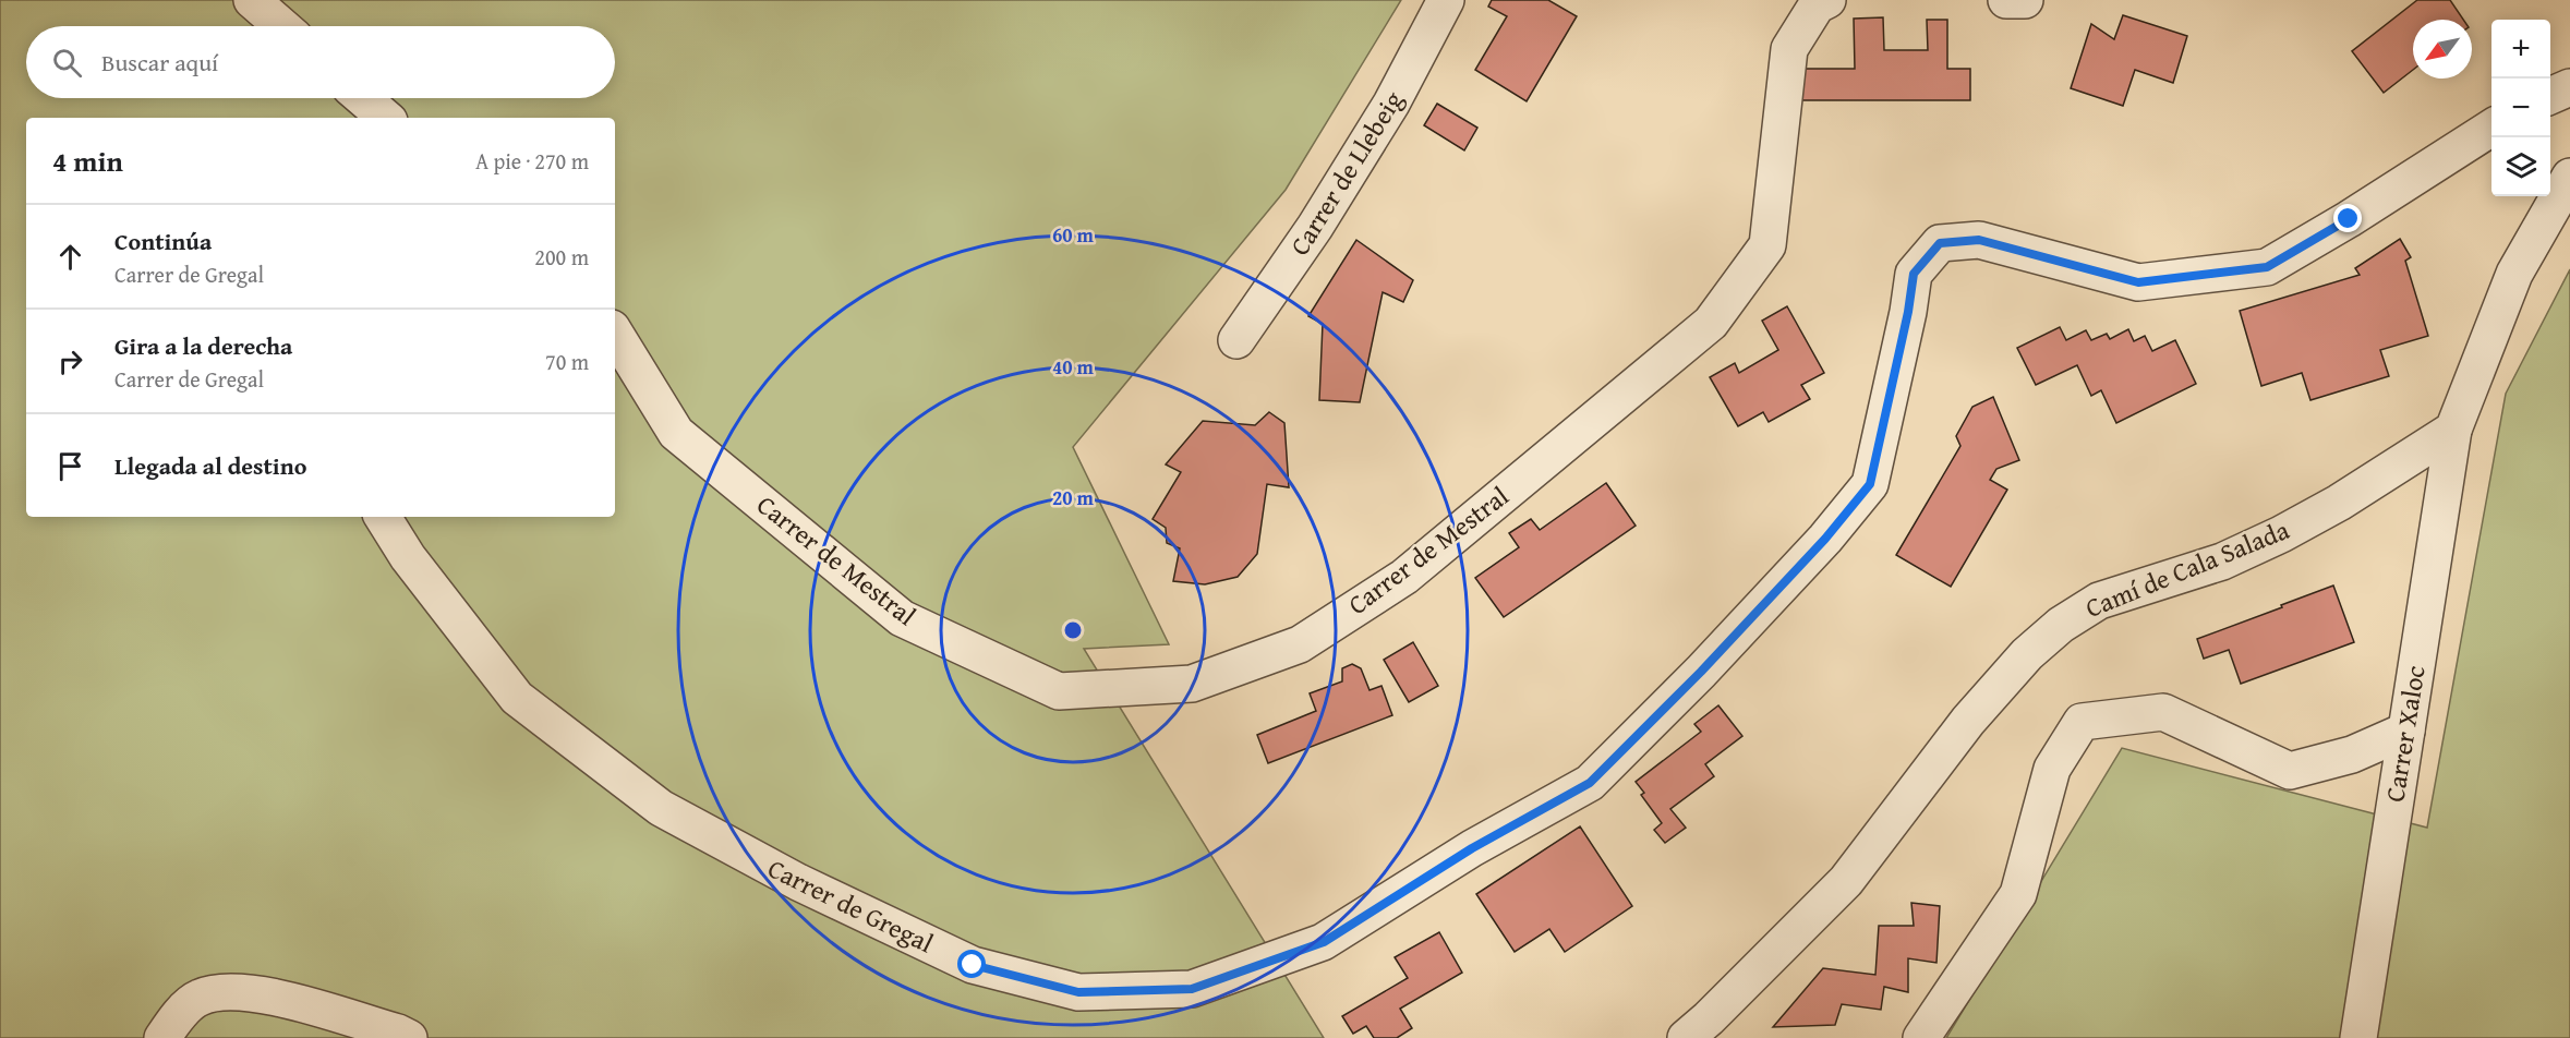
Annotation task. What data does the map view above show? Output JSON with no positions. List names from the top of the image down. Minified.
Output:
{"streets":{"street":["Carrer de Llebeig","Carrer de Mestral","Camí de Cala Salada","Carrer Xaloc","Carrer de Gregal"]},"crossings":[["Camí de Cala Salada","Carrer Xaloc"]],"north":"bottom left","page":{"map_buttons":["+","−"],"search":"Buscar aquí","heading":["4 min","A pie · 270 m"],"list":[["Continúa","Carrer de Gregal","200 m"],["Gira a la derecha","Carrer de Gregal","70 m"],"Llegada al destino"]},"rings":["60 m","40 m","20 m"]}
